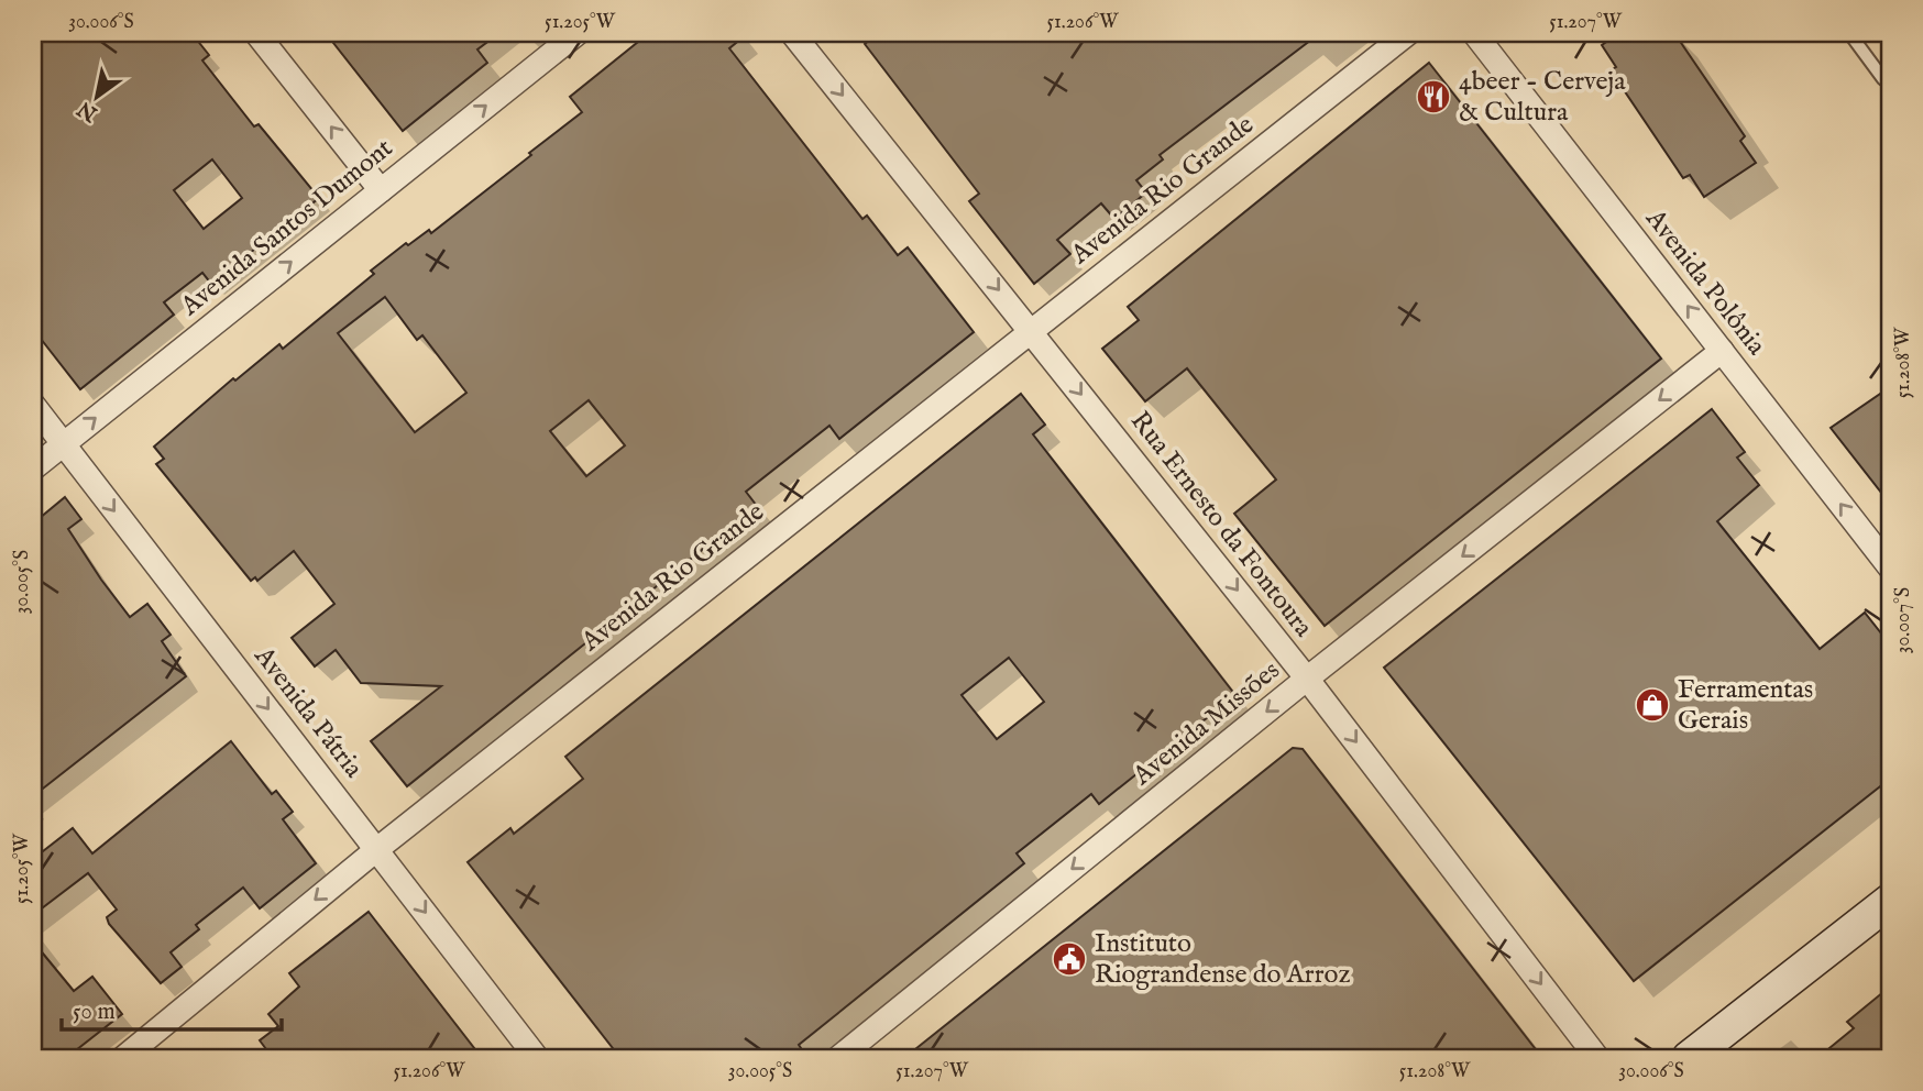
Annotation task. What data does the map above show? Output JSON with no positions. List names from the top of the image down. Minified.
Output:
{"streets":{"street":["Avenida Rio Grande","Avenida Santos Dumont","Avenida Polônia","Rua Ernesto da Fontoura","Avenida Pátria","Avenida Missões"]},"crossings":[["Avenida Rio Grande","Rua Ernesto da Fontoura"],["Avenida Rio Grande","Avenida Pátria"],["Avenida Santos Dumont","Avenida Pátria"],["Avenida Polônia","Avenida Missões"],["Rua Ernesto da Fontoura","Avenida Missões"]],"one_way":["Avenida Santos Dumont","Avenida Polônia","Rua Ernesto da Fontoura","Avenida Pátria","Avenida Missões"],"places":{"restaurant":["4beer - Cerveja & Cultura"],"shop":["Ferramentas Gerais"],"public building":["Instituto Riograndense do Arroz"]},"scale_bar":"50 m","north":"bottom left","coordinates":["30.006°S","51.205°W","51.206°W","51.207°W","51.208°W","30.005°S","30.007°S"]}
